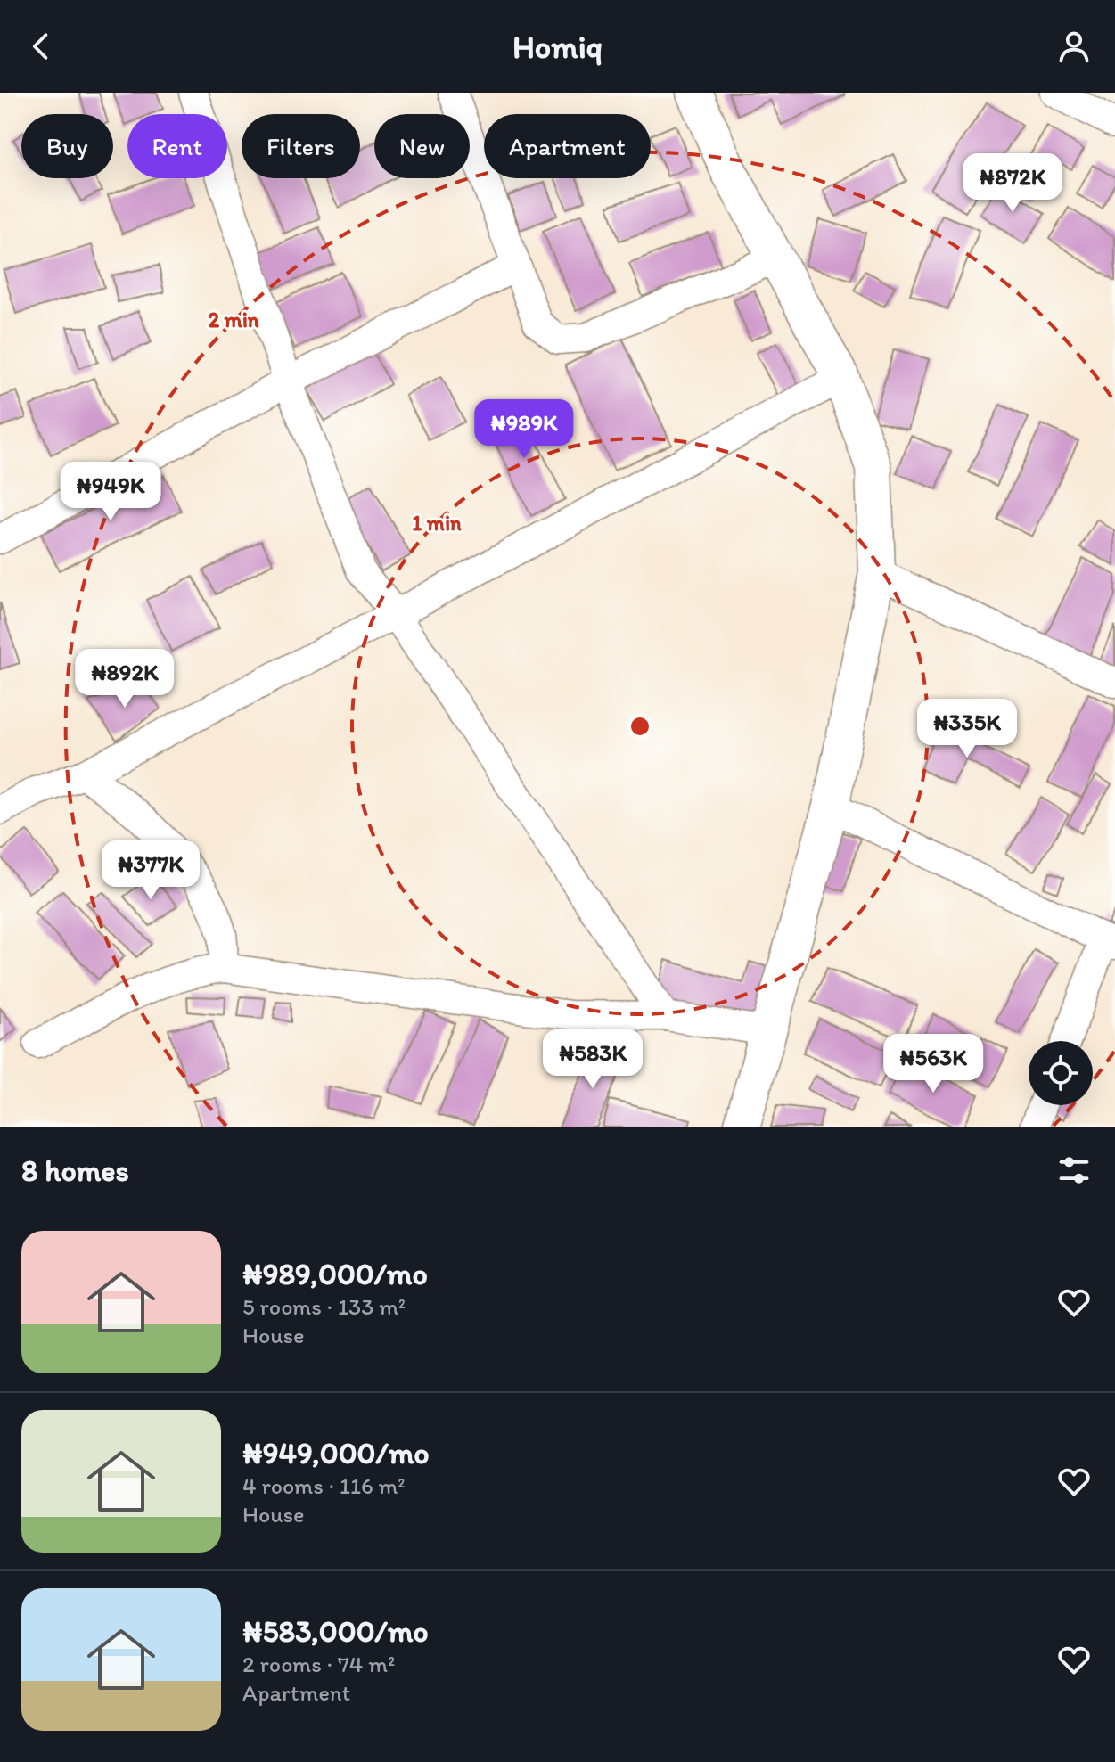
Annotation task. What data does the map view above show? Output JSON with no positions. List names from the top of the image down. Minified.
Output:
{"page":{"header":"Homiq","chip":["Buy","Rent","Filters","New","Apartment"],"price":["₦872K","₦989K","₦949K","₦892K","₦335K","₦377K","₦583K","₦563K"],"heading":"8 homes","list":[{"name":"₦989,000/mo","note":"5 rooms · 133 m² · House"},{"name":"₦949,000/mo","note":"4 rooms · 116 m² · House"},{"name":"₦583,000/mo","note":"2 rooms · 74 m² · Apartment"}]},"rings":["2 min","1 min"]}
